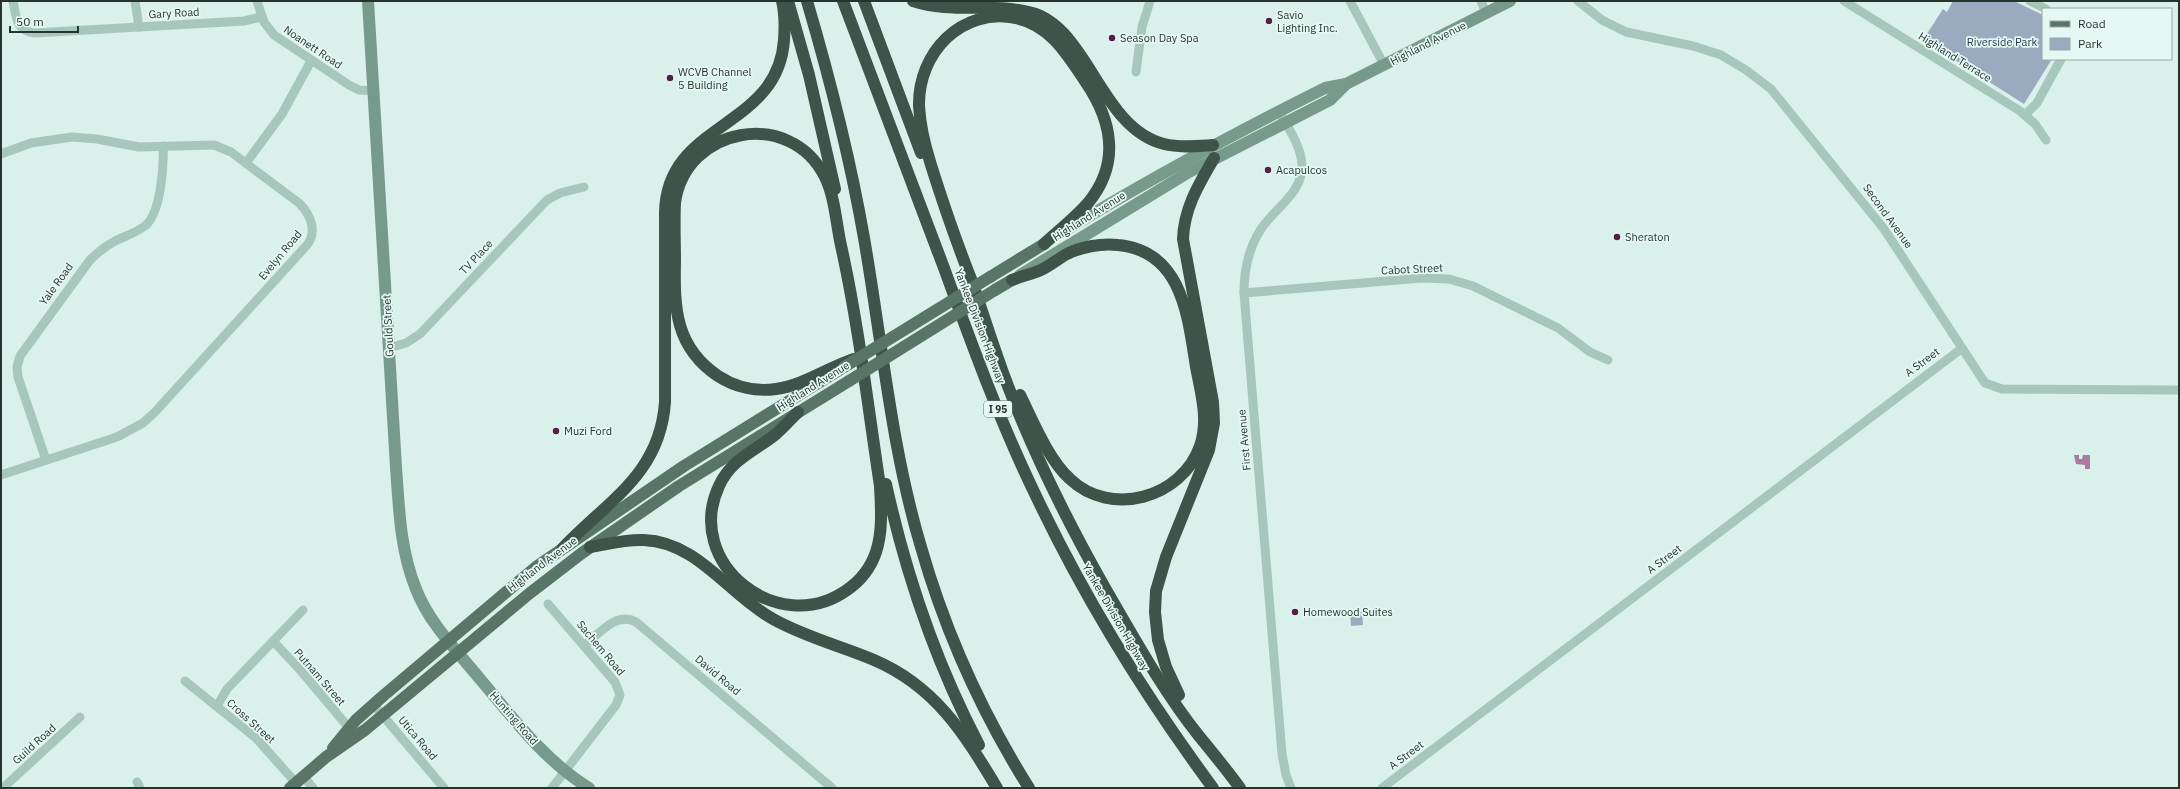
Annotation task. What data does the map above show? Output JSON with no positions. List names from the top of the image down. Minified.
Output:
{"streets":{"highway":["Yankee Division Highway","I 95"],"main road":["Highland Avenue","Gould Street","Hunting Road"],"street":["Gary Road","Noanett Road","Highland Terrace","Second Avenue","Evelyn Road","TV Place","Cabot Street","Yale Road","A Street","First Avenue","Sachem Road","David Road","Putnam Street","Cross Street","Utica Road","Guild Road"]},"crossings":[["Gary Road","Noanett Road"],["Highland Avenue","Gould Street"],["Highland Avenue","First Avenue"],["Highland Avenue","Putnam Street"],["Highland Avenue","Hunting Road"],["Highland Avenue","Cross Street"],["Highland Avenue","Utica Road"],["Noanett Road","Gould Street"],["Second Avenue","A Street"],["Evelyn Road","Yale Road"],["TV Place","Gould Street"],["Cabot Street","First Avenue"],["Gould Street","Hunting Road"],["Sachem Road","David Road"],["Sachem Road","Hunting Road"]],"parks":["Riverside Park"],"places":["Savio Lighting Inc.","Season Day Spa","WCVB Channel 5 Building","Acapulcos","Sheraton","Muzi Ford","Homewood Suites"],"legend":["Road","Park"],"scale_bar":"50 m"}
